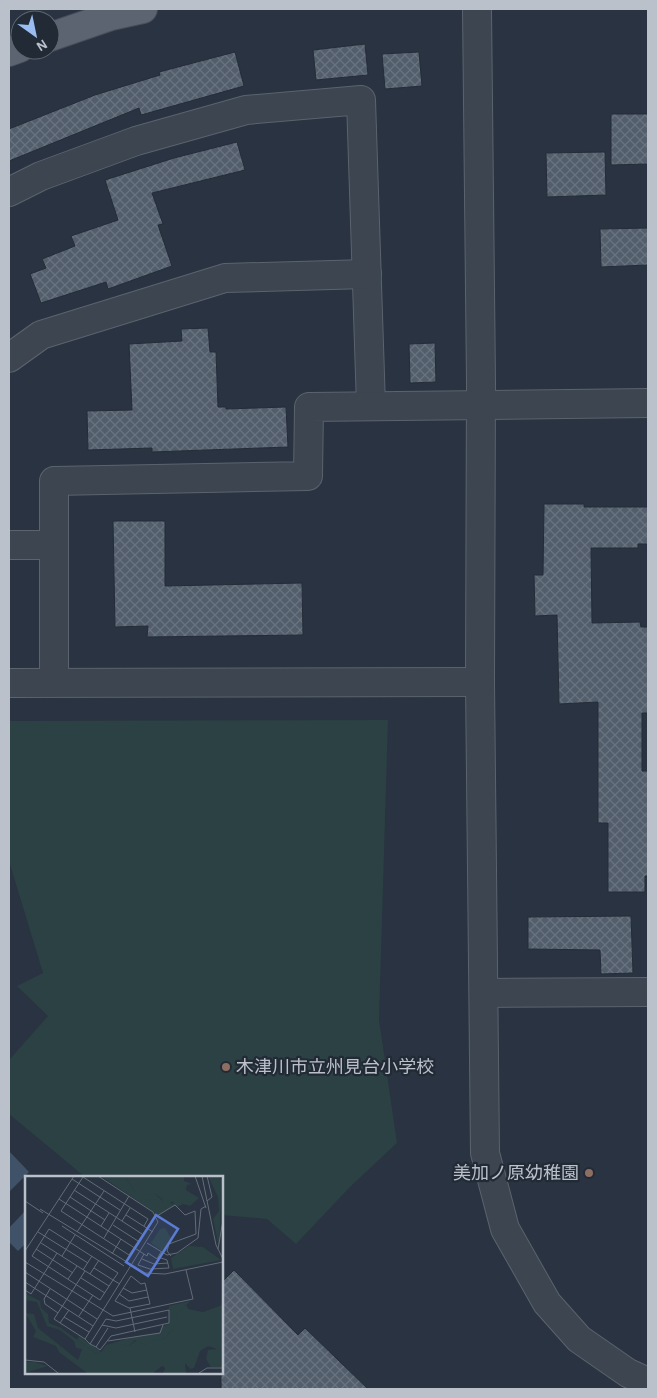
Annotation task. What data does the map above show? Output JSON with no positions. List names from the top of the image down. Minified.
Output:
{"places":["木津川市立州見台小学校","美加ノ原幼稚園"],"north":"bottom right"}
